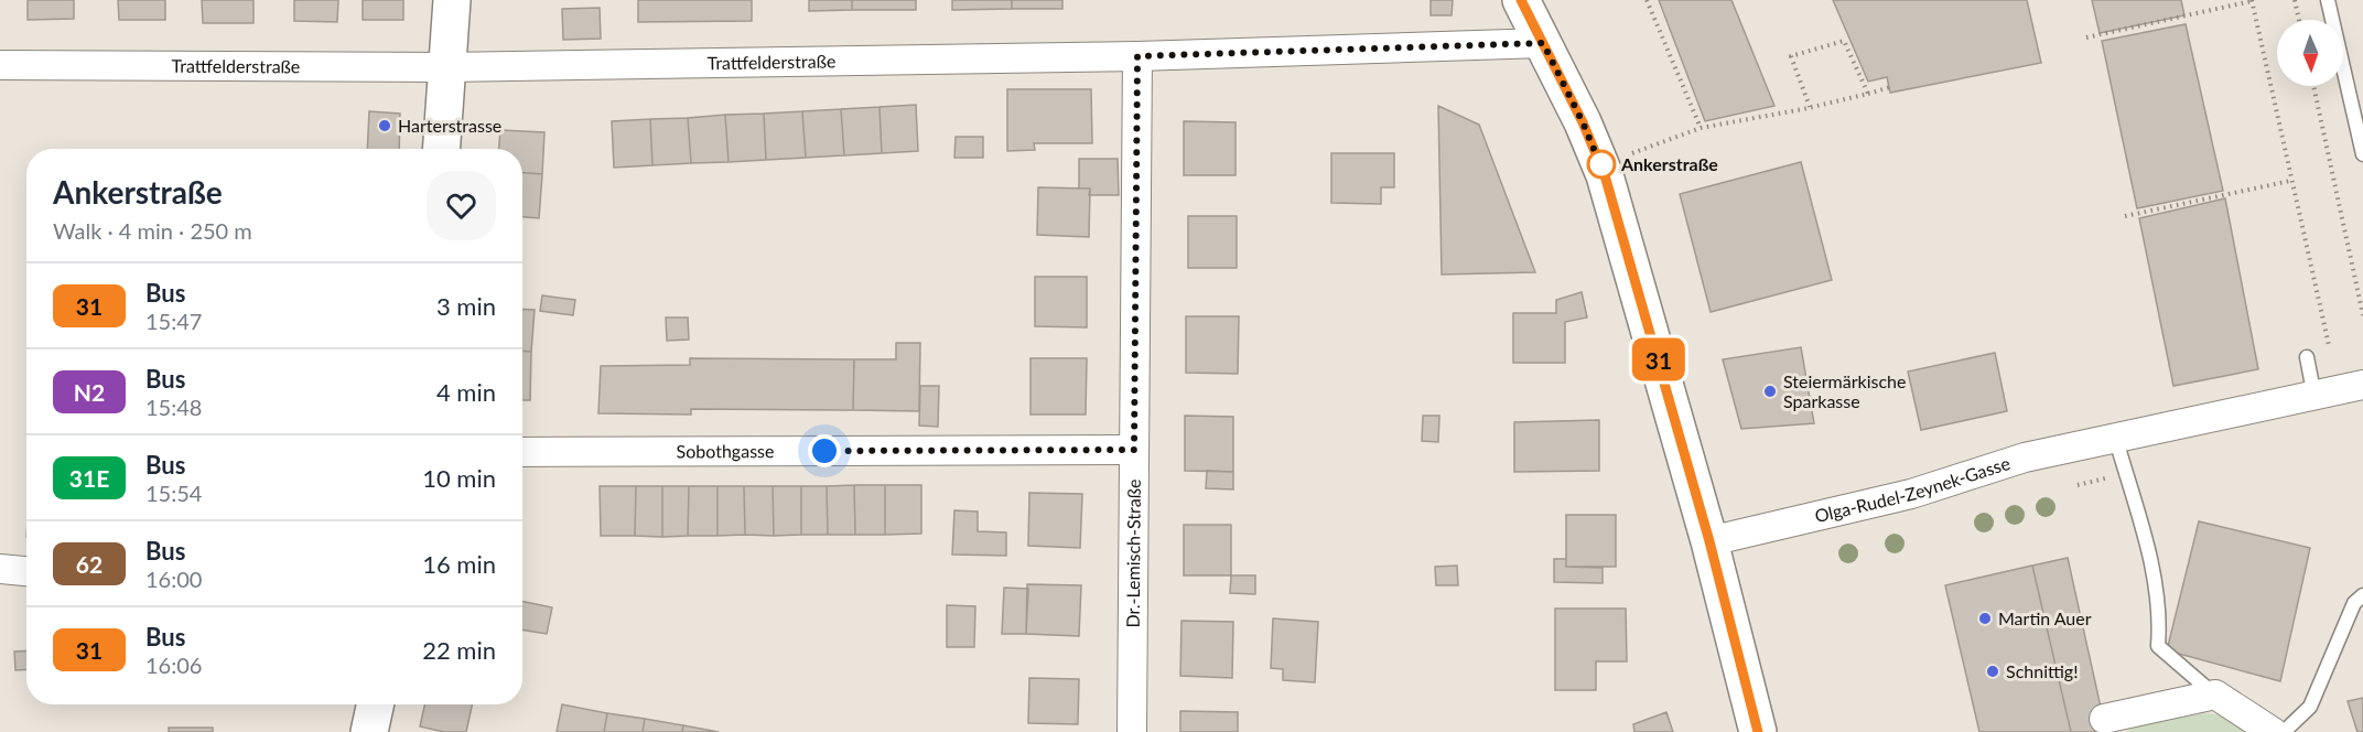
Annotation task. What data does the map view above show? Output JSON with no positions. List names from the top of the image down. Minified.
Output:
{"streets":{"street":["Trattfelderstraße","Sobothgasse","Olga-Rudel-Zeynek-Gasse","Dr.-Lemisch-Straße"]},"crossings":[["Trattfelderstraße","Dr.-Lemisch-Straße"],["Sobothgasse","Dr.-Lemisch-Straße"]],"places":["Harterstrasse","Ankerstraße","Steiermärkische Sparkasse","Martin Auer","Schnittig!"],"lines":["bus line 31"],"north":"bottom","page":{"on_map":"31","heading":["Ankerstraße","Walk · 4 min · 250 m"],"list":[{"mark":"31","name":"Bus","note":"15:47","value":"3 min"},{"mark":"N2","name":"Bus","note":"15:48","value":"4 min"},{"mark":"31E","name":"Bus","note":"15:54","value":"10 min"},{"mark":"62","name":"Bus","note":"16:00","value":"16 min"},{"mark":"31","name":"Bus","note":"16:06","value":"22 min"}]}}
